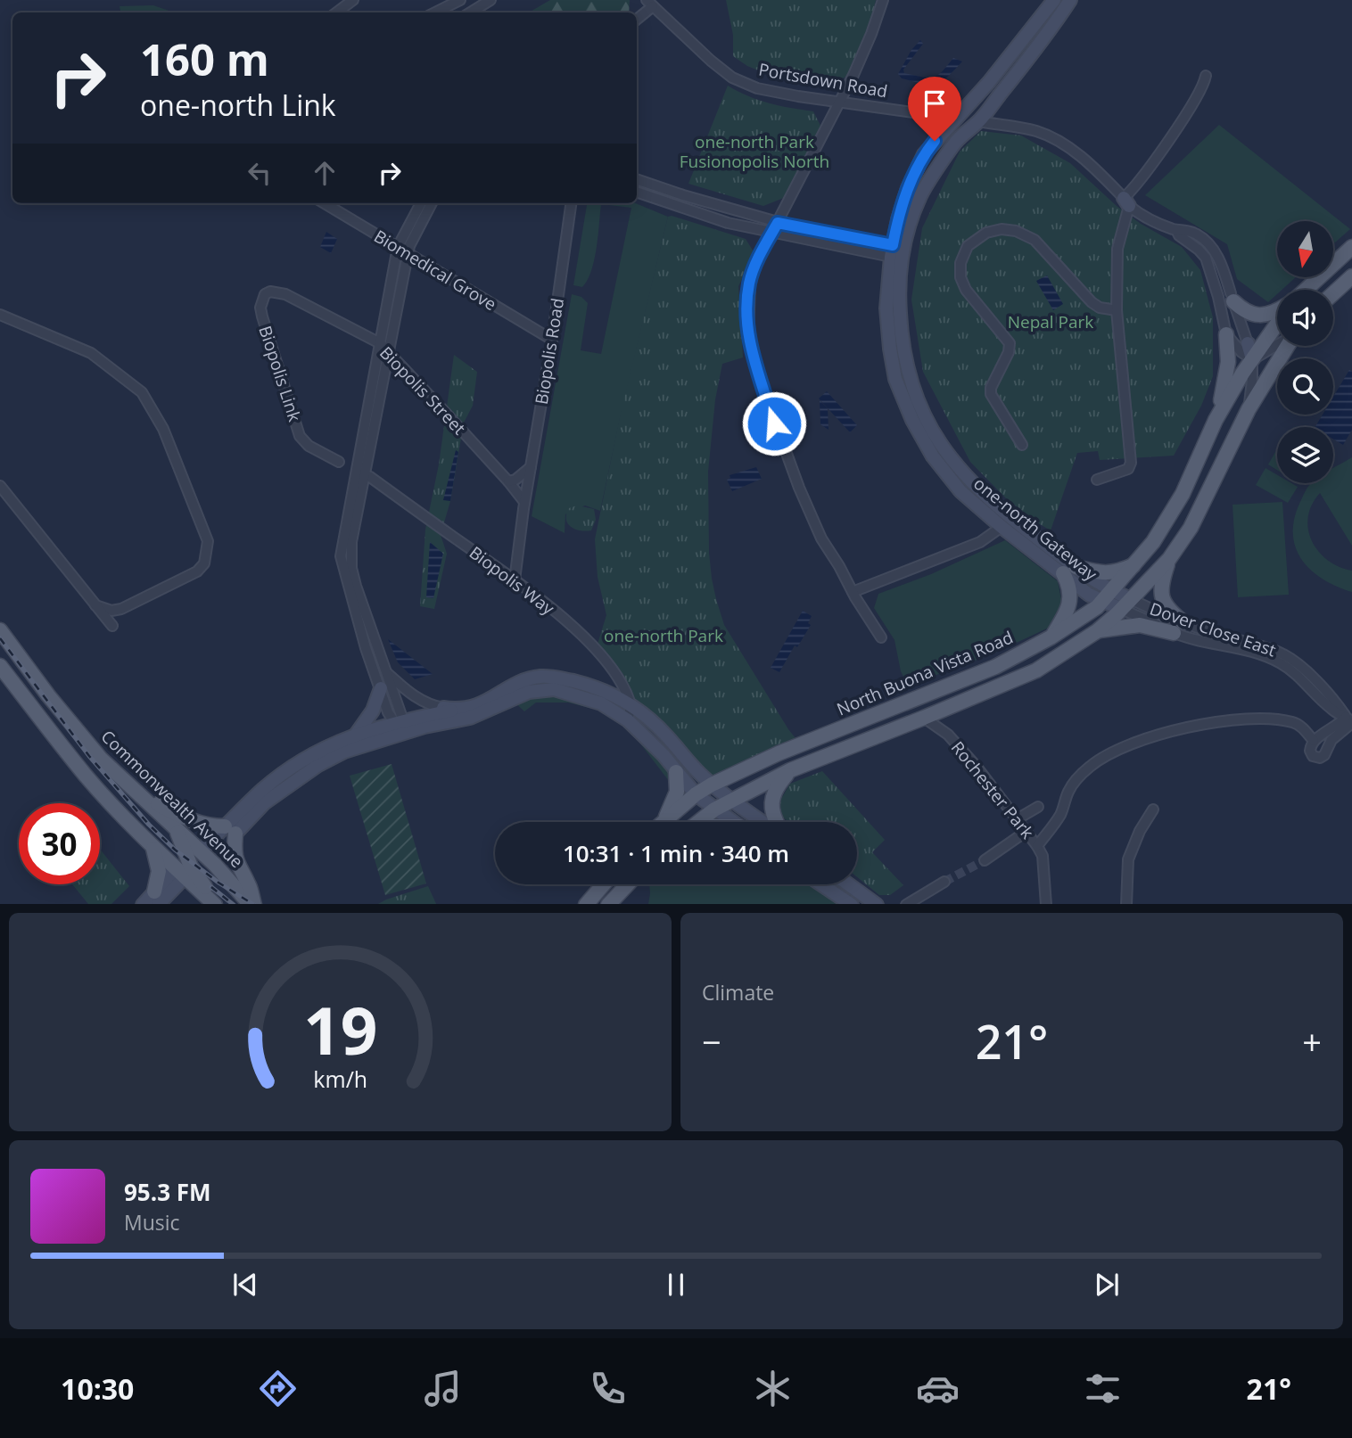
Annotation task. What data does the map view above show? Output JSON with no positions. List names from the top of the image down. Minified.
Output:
{"streets":{"main road":["North Buona Vista Road","Commonwealth Avenue"],"street":["Portsdown Road","Biomedical Grove","Biopolis Road","Biopolis Link","Biopolis Street","one-north Gateway","Biopolis Way","Dover Close East","Rochester Park"]},"crossings":[["Portsdown Road","one-north Gateway"],["Portsdown Road","North Buona Vista Road"],["Biomedical Grove","Biopolis Road"],["Biopolis Road","Biopolis Street"],["Biopolis Link","Biopolis Street"],["one-north Gateway","Dover Close East"],["one-north Gateway","North Buona Vista Road"],["Dover Close East","Rochester Park"]],"parks":["one-north Park Fusionopolis North","Nepal Park","one-north Park"],"north":"bottom","page":{"turn":["160 m","one-north Link"],"limit":"30","trip":"10:31 · 1 min · 340 m","tile":"Climate","heat":["−","21°","+"],"song":["95.3 FM","Music"],"tabs":["10:30","21°"],"gauge":["19","km/h"]}}
